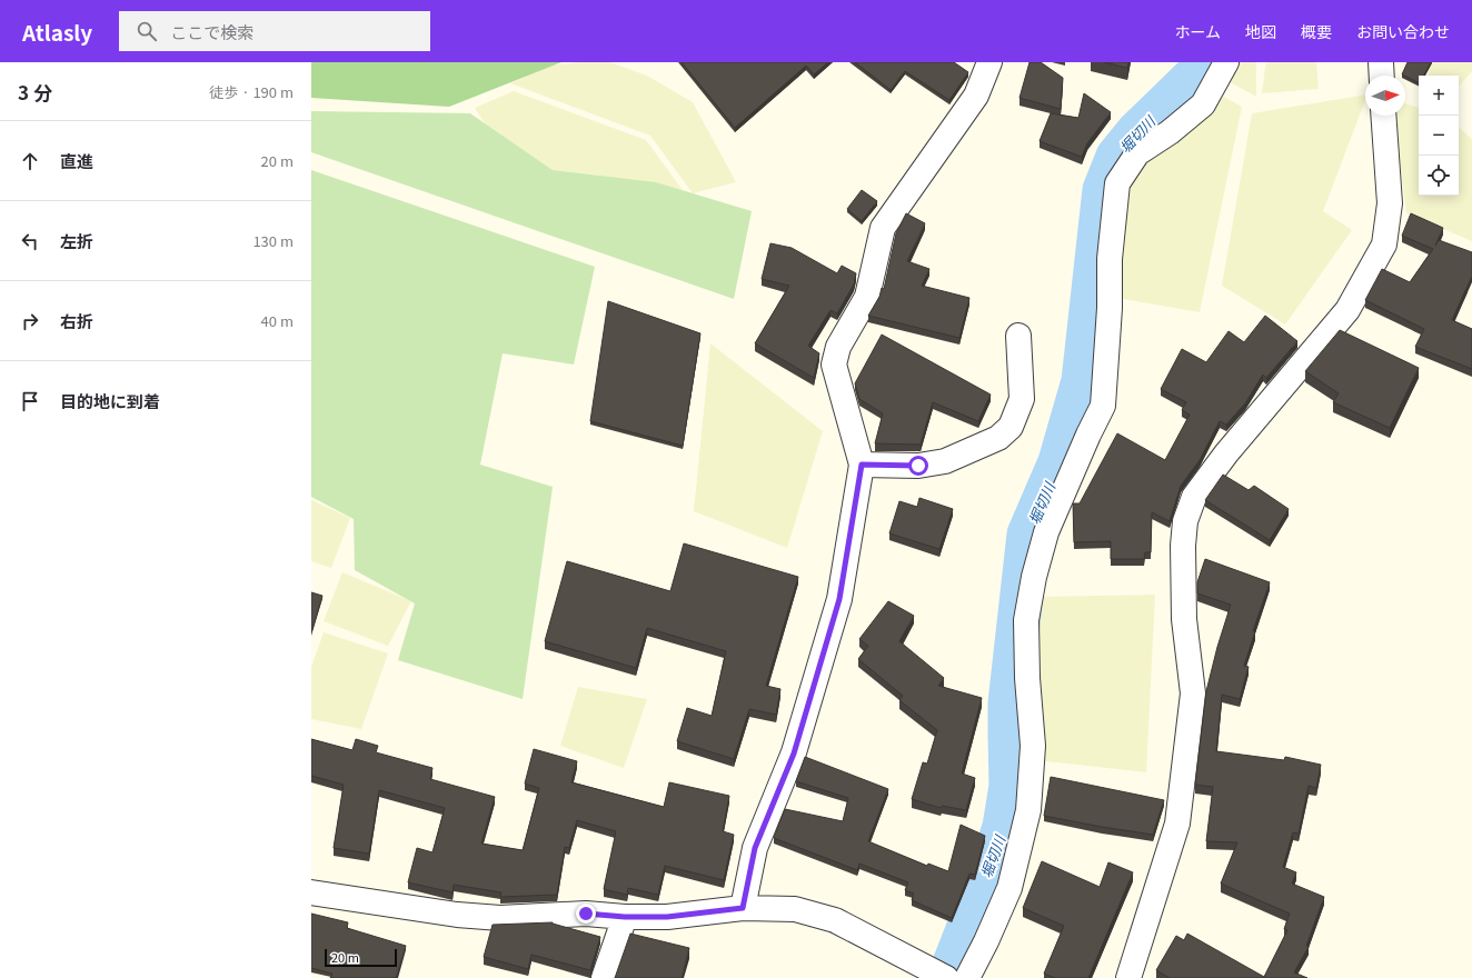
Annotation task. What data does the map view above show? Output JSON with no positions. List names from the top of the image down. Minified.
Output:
{"water":["堀切川"],"scale_bar":"20 m","north":"right","page":{"header":"Atlasly","search":"ここで検索","nav":["ホーム","地図","概要","お問い合わせ"],"heading":["3 分","徒歩 · 190 m"],"map_buttons":["+","−"],"list":[["直進","20 m"],["左折","130 m"],["右折","40 m"],"目的地に到着"],"scale":"20 m"}}
